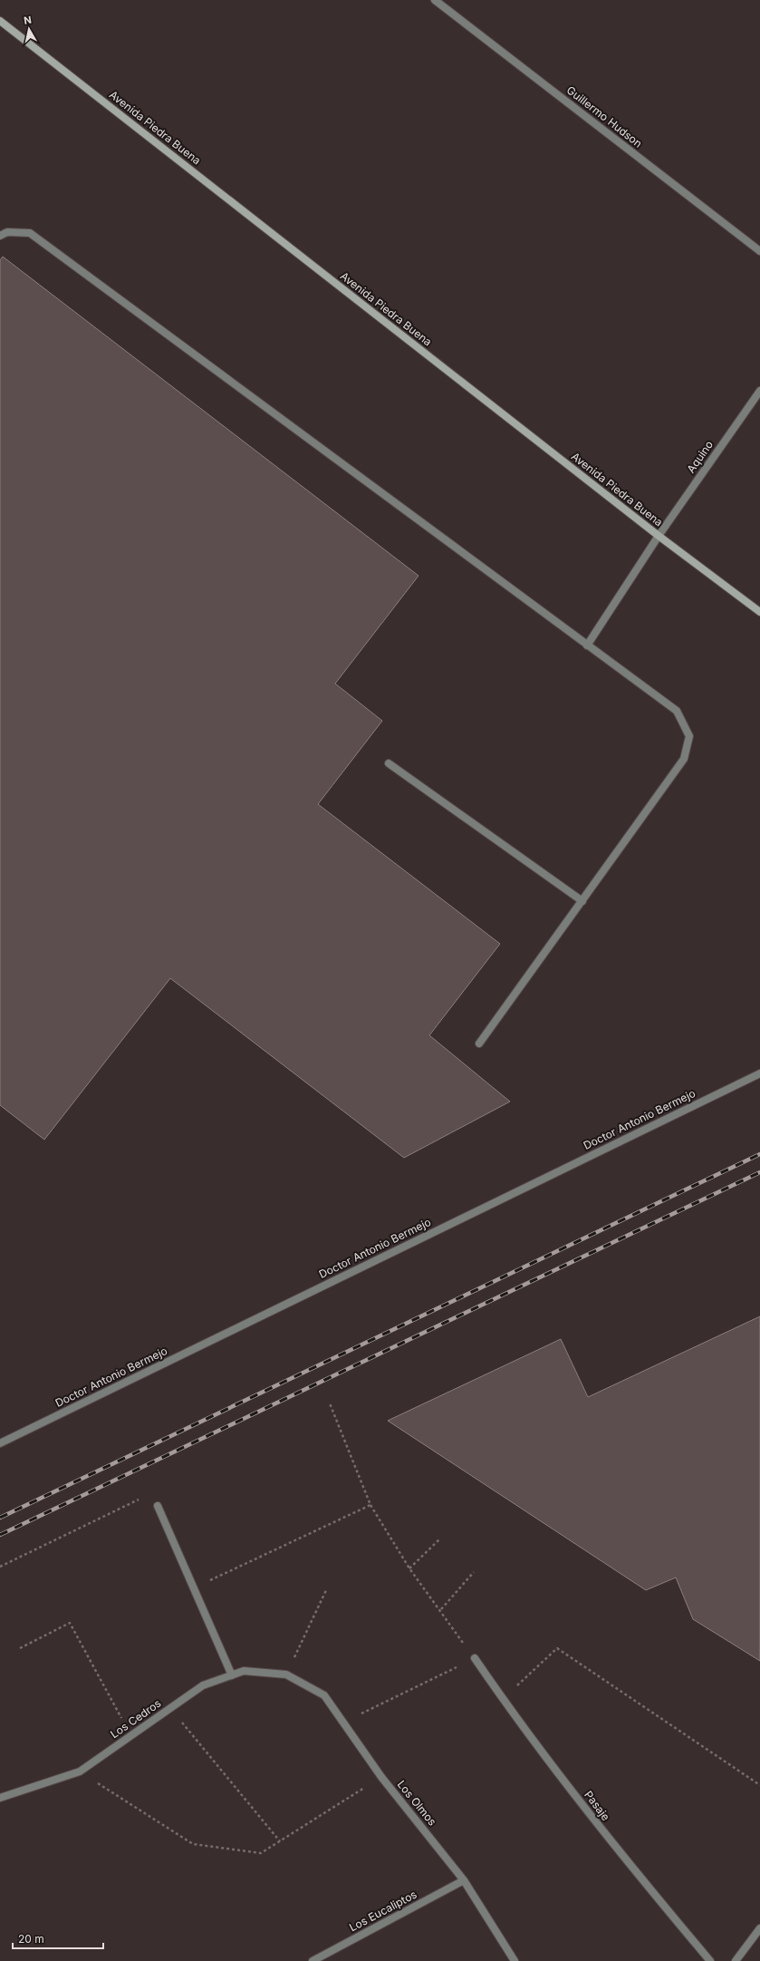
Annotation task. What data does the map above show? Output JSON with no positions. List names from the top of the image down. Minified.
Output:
{"streets":{"main road":["Avenida Piedra Buena"],"street":["Guillermo Hudson","Aquino","Doctor Antonio Bermejo","Los Cedros","Los Olmos","Pasaje","Los Eucaliptos"]},"crossings":[["Avenida Piedra Buena","Aquino"],["Los Cedros","Los Olmos"],["Los Olmos","Los Eucaliptos"]],"scale_bar":"20 m","north":"top"}
